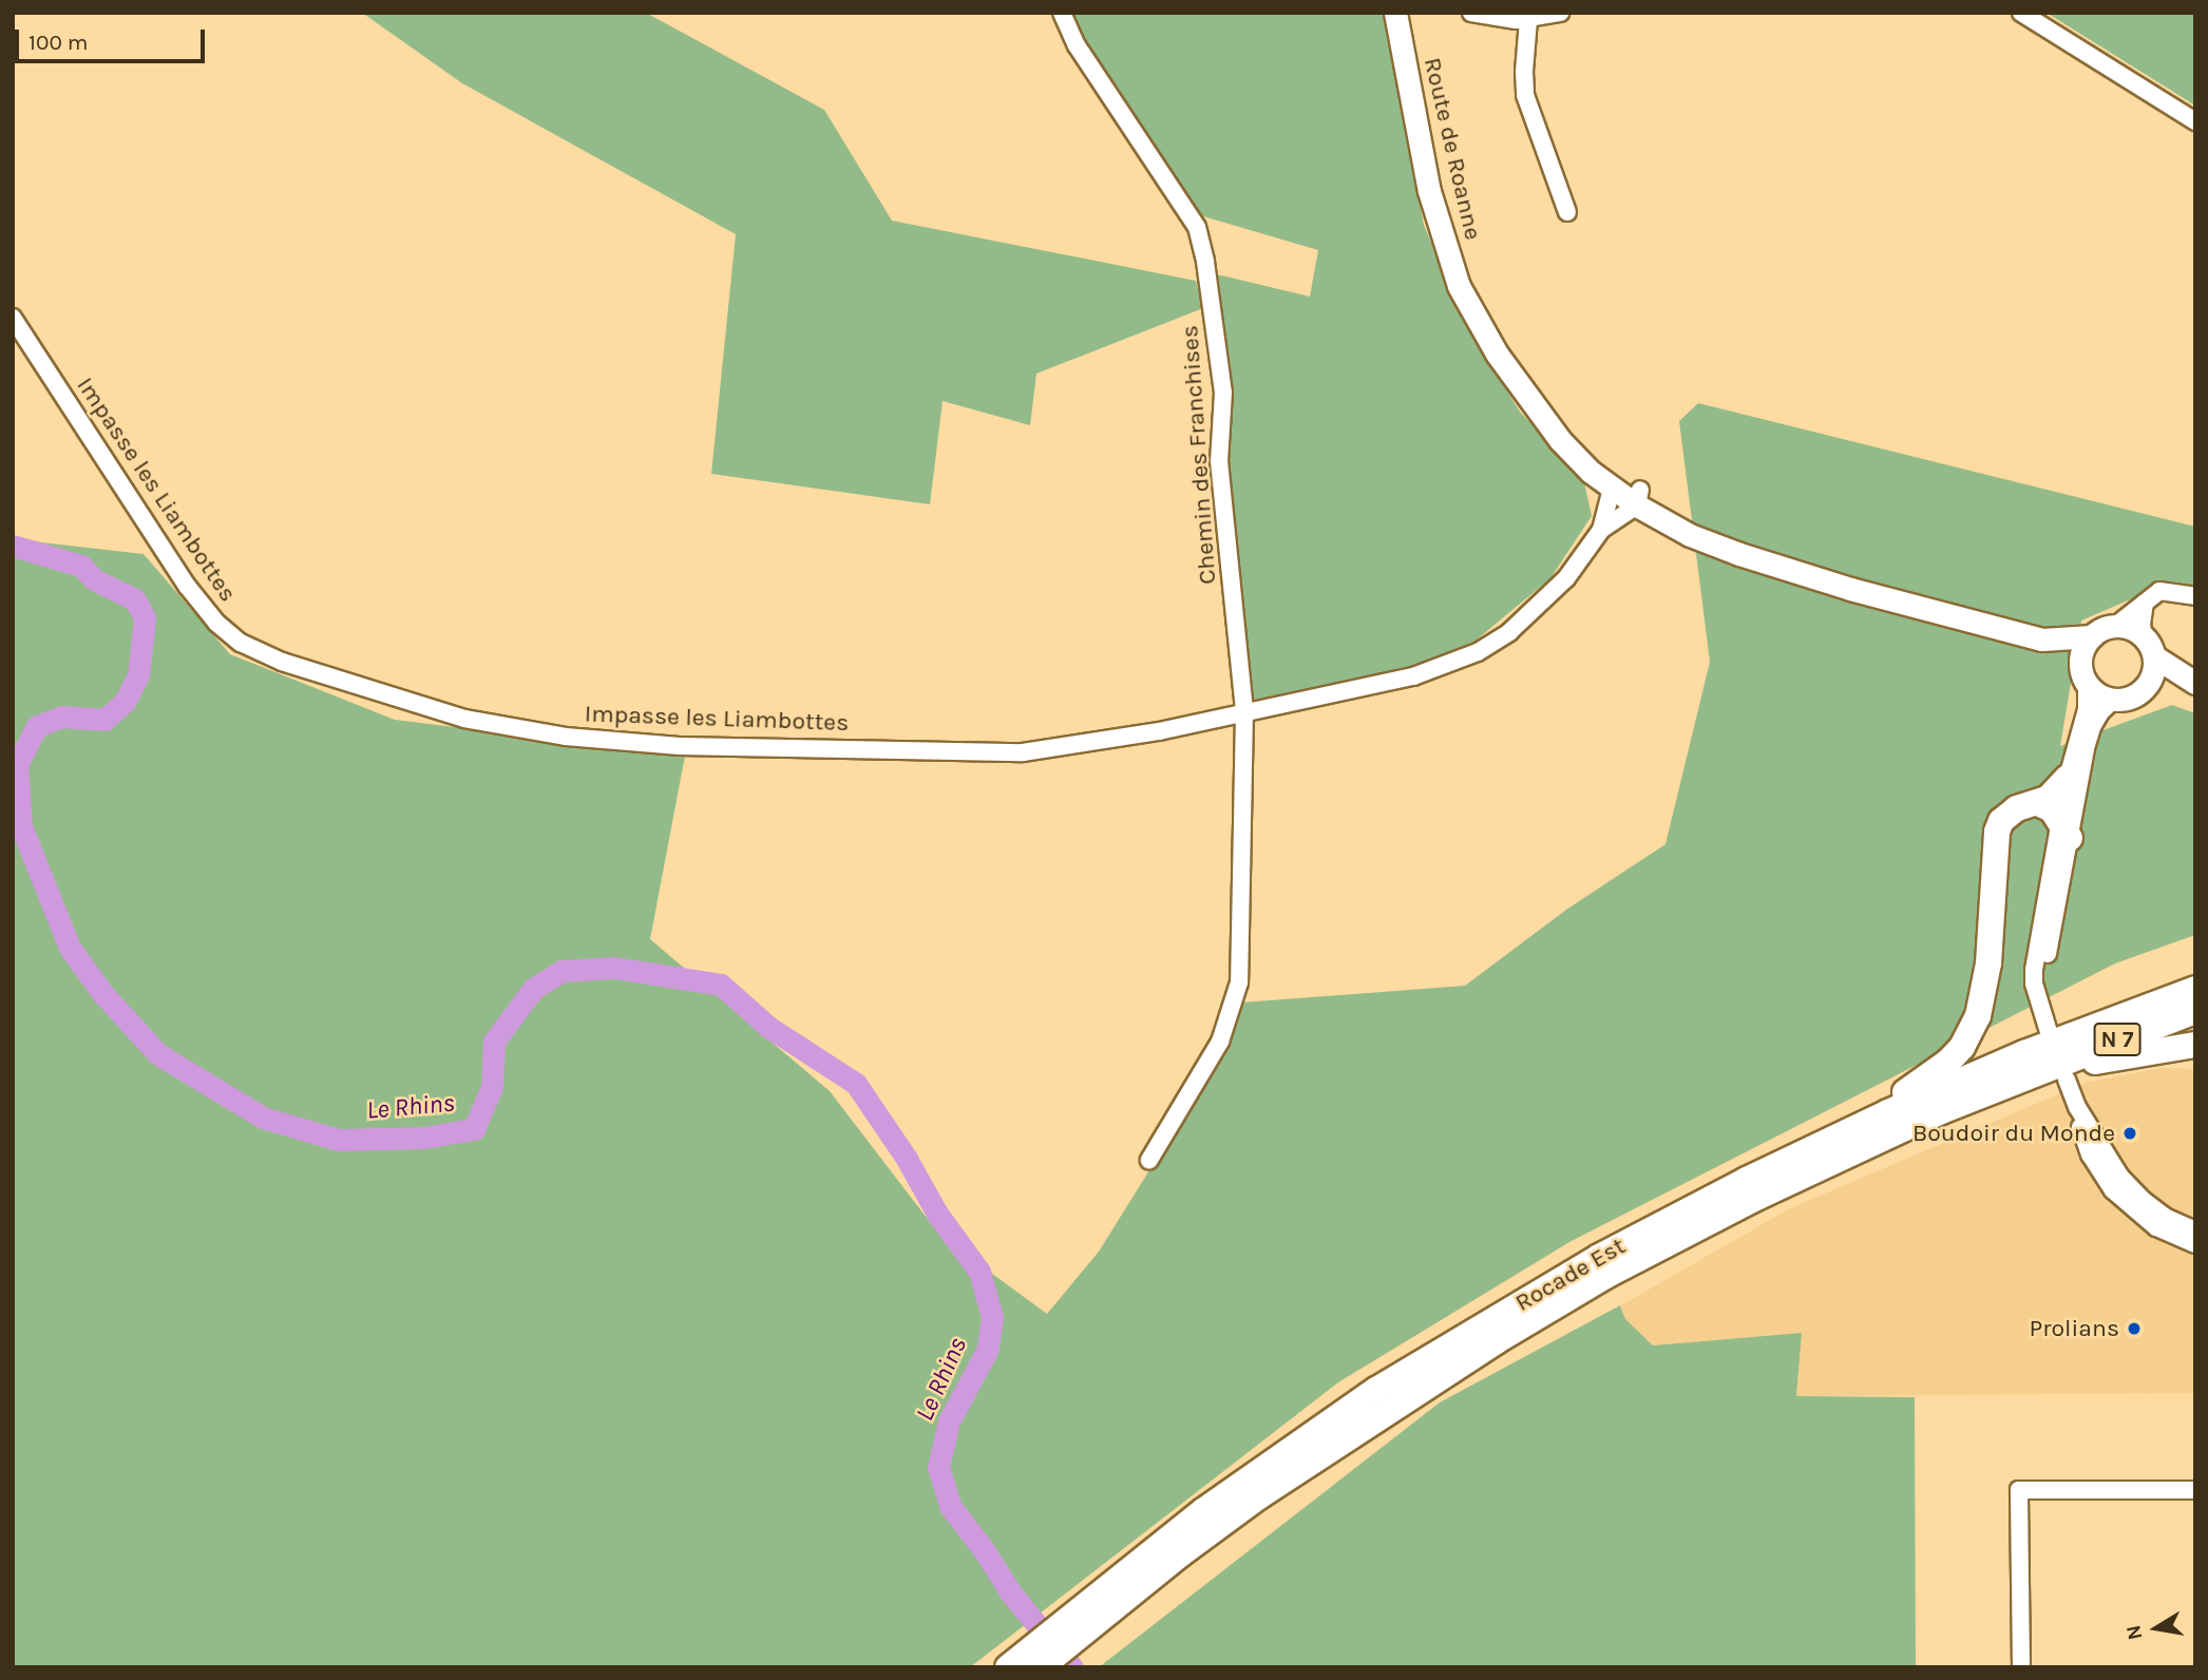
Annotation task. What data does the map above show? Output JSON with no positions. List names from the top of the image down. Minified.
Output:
{"streets":{"highway":["N 7","Rocade Est"],"main road":["Route de Roanne"],"street":["Chemin des Franchises","Impasse les Liambottes"]},"crossings":[["Chemin des Franchises","Impasse les Liambottes"]],"water":["Le Rhins"],"places":["Boudoir du Monde","Prolians"],"scale_bar":"100 m","north":"left"}
